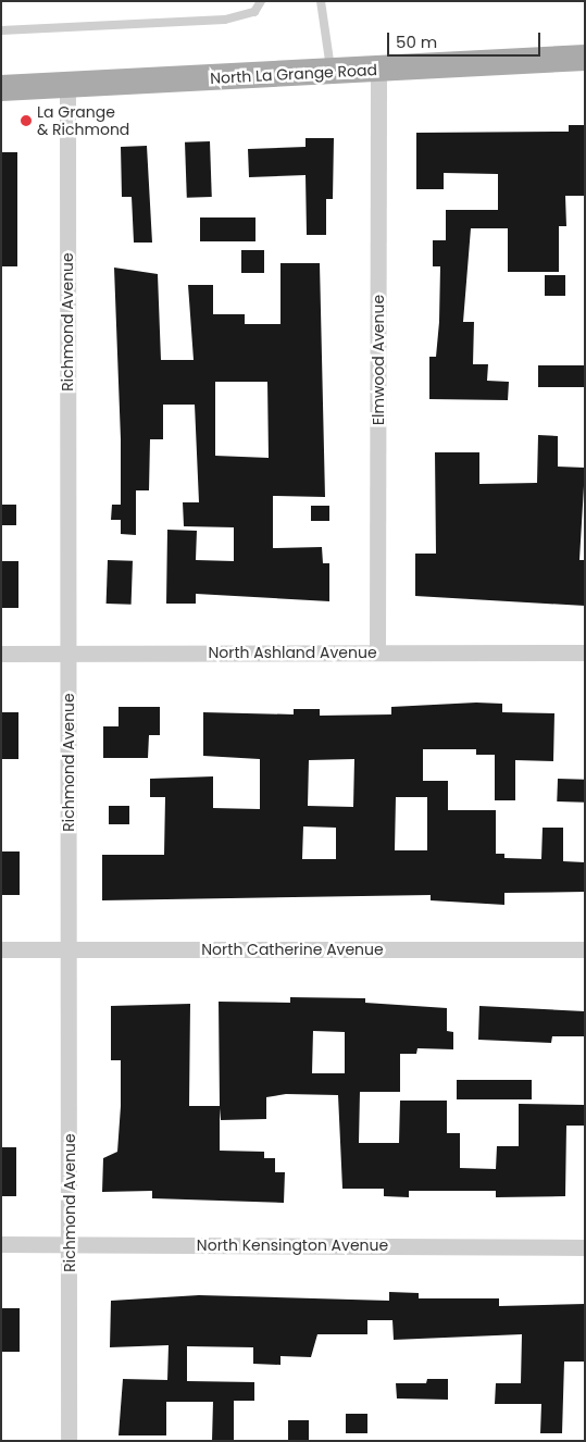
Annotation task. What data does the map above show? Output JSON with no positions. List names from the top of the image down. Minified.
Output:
{"streets":{"main road":["North La Grange Road"],"street":["Richmond Avenue","Elmwood Avenue","North Ashland Avenue","North Catherine Avenue","North Kensington Avenue"]},"crossings":[["North La Grange Road","Richmond Avenue"],["North La Grange Road","Elmwood Avenue"],["Richmond Avenue","North Ashland Avenue"],["Richmond Avenue","North Catherine Avenue"],["Richmond Avenue","North Kensington Avenue"],["Elmwood Avenue","North Ashland Avenue"]],"places":["La Grange & Richmond"],"scale_bar":"50 m"}
